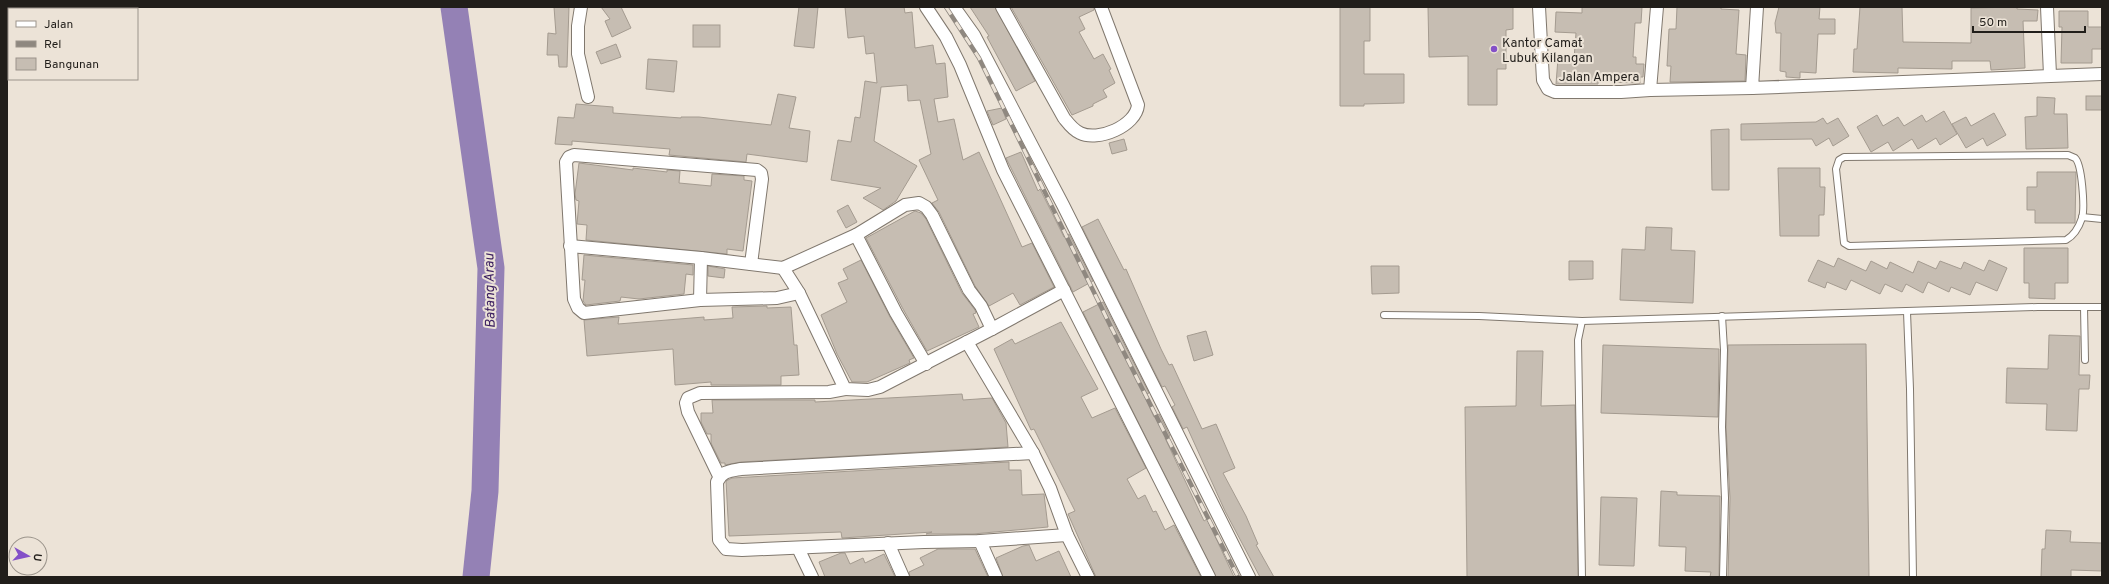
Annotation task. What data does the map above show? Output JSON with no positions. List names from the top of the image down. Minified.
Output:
{"streets":{"street":["Jalan Ampera"]},"water":["Batang Arau"],"places":["Kantor Camat Lubuk Kilangan"],"legend":["Jalan","Rel","Bangunan"],"scale_bar":"50 m","north":"right"}
